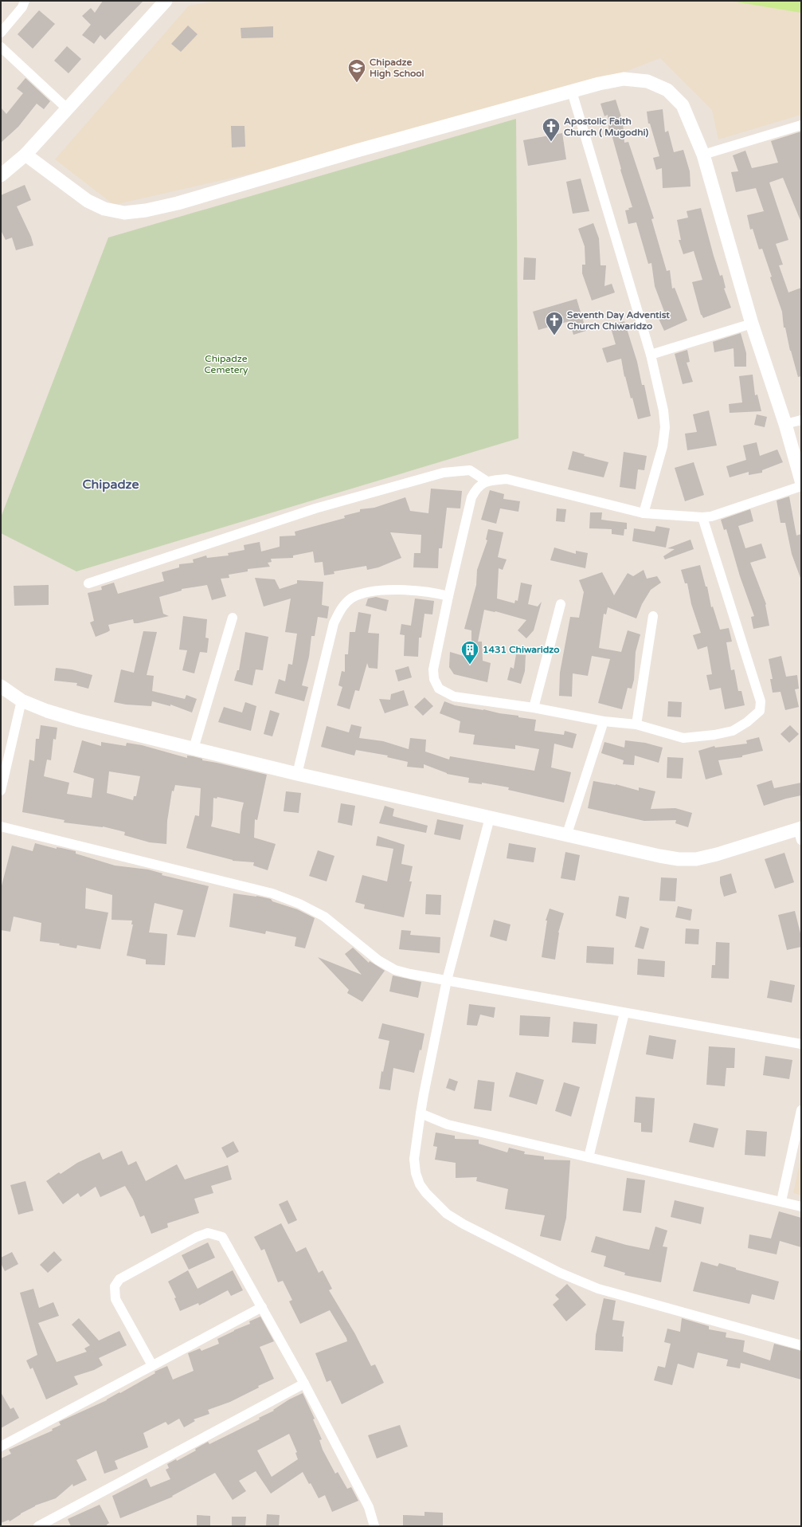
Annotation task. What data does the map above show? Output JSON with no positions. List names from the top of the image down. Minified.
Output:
{"districts":["Chipadze"],"parks":["Chipadze Cemetery"],"places":{"school or university":["Chipadze High School"],"church":["Apostolic Faith Church ( Mugodhi)","Seventh Day Adventist Church Chiwaridzo"],"building":["1431 Chiwaridzo"]}}
